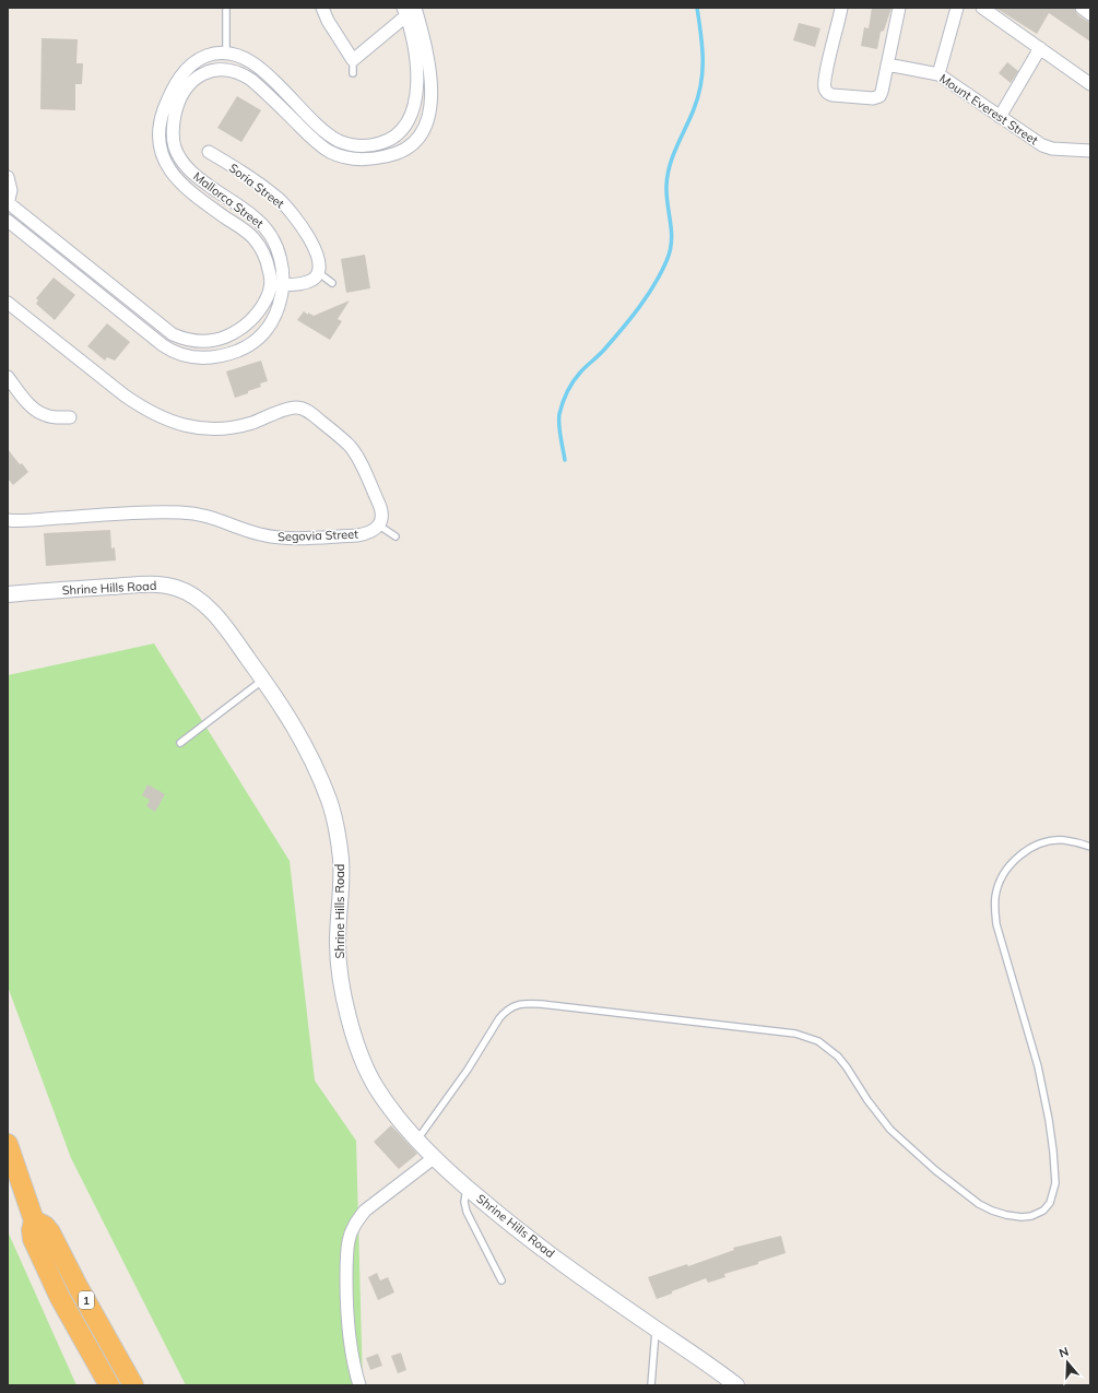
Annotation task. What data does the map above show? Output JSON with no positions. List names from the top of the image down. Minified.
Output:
{"streets":{"highway":["1"],"street":["Mount Everest Street","Soria Street","Mallorca Street","Segovia Street","Shrine Hills Road"]},"north":"top"}
